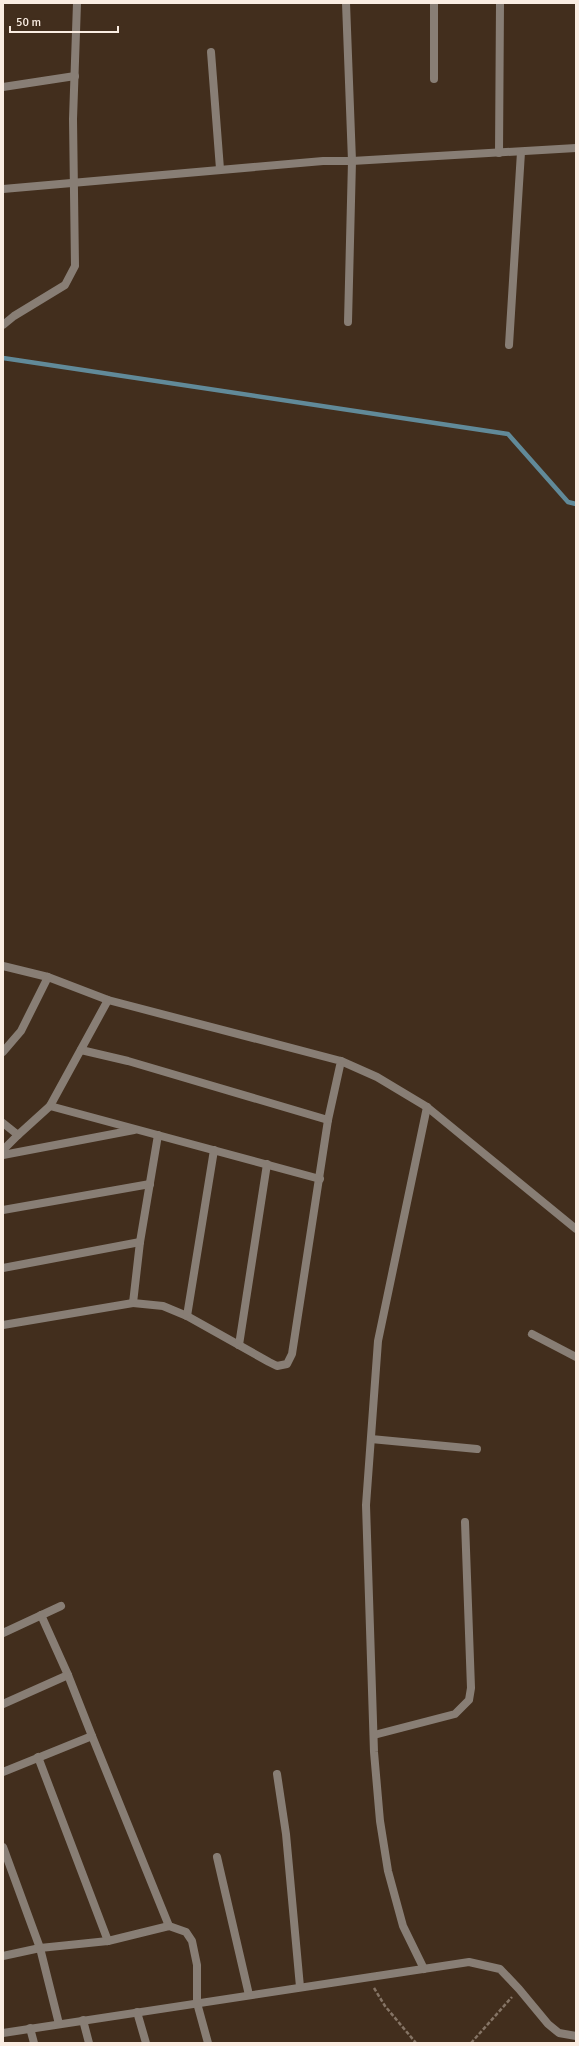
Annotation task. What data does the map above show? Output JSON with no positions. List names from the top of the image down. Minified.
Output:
{"scale_bar":"50 m"}
